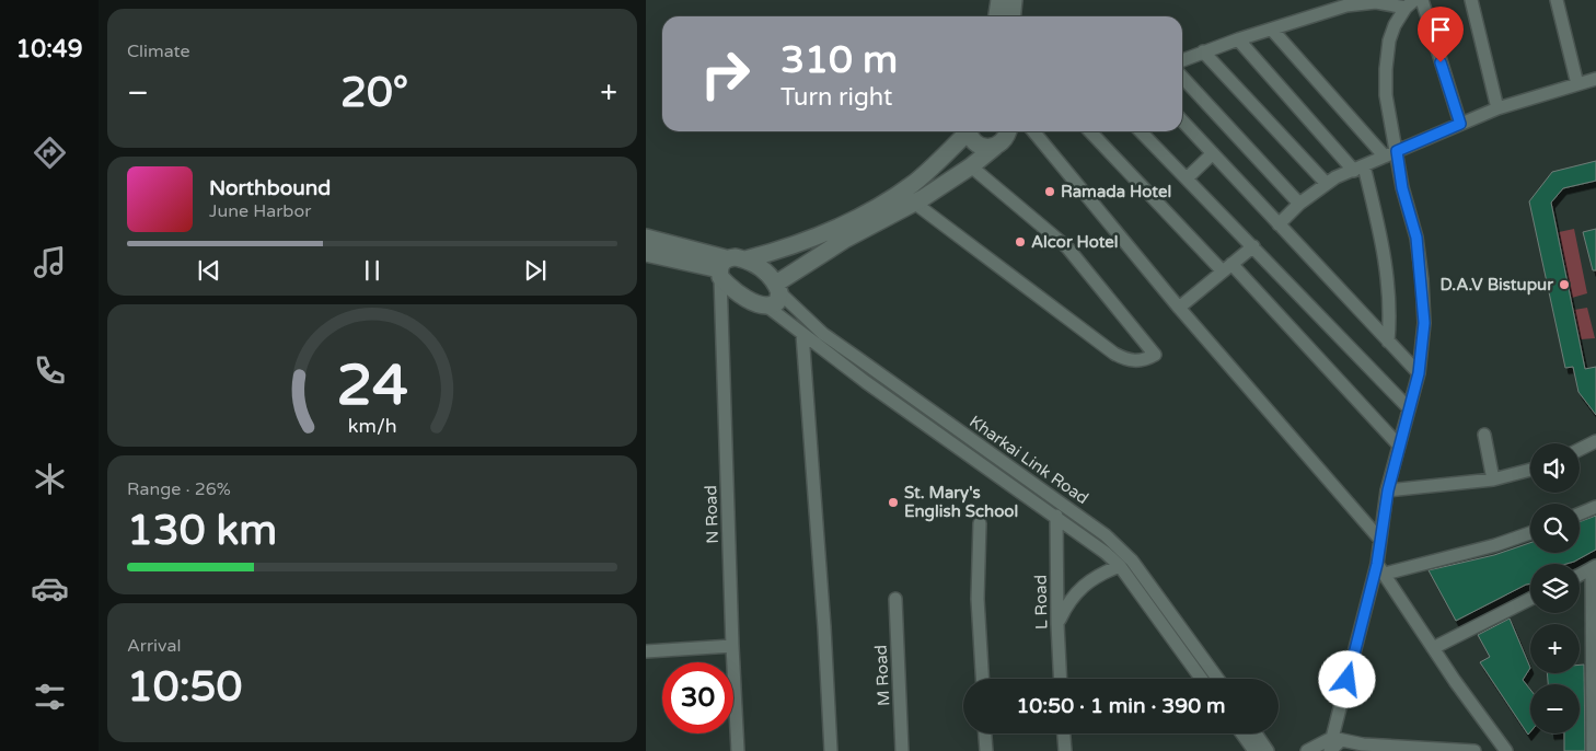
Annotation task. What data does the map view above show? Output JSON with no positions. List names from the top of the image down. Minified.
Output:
{"streets":{"street":["Kharkai Link Road","N Road","L Road","M Road"]},"places":["Ramada Hotel","Alcor Hotel","D.A.V Bistupur","St. Mary's English School"],"page":{"tabs":"10:49","tile":["Climate",["Range · 26%","130 km"],["Arrival","10:50"]],"turn":["310 m","Turn right"],"heat":["−","20°","+"],"song":["Northbound","June Harbor"],"map_buttons":["+","−"],"limit":"30","trip":"10:50 · 1 min · 390 m","gauge":["24","km/h"]}}
